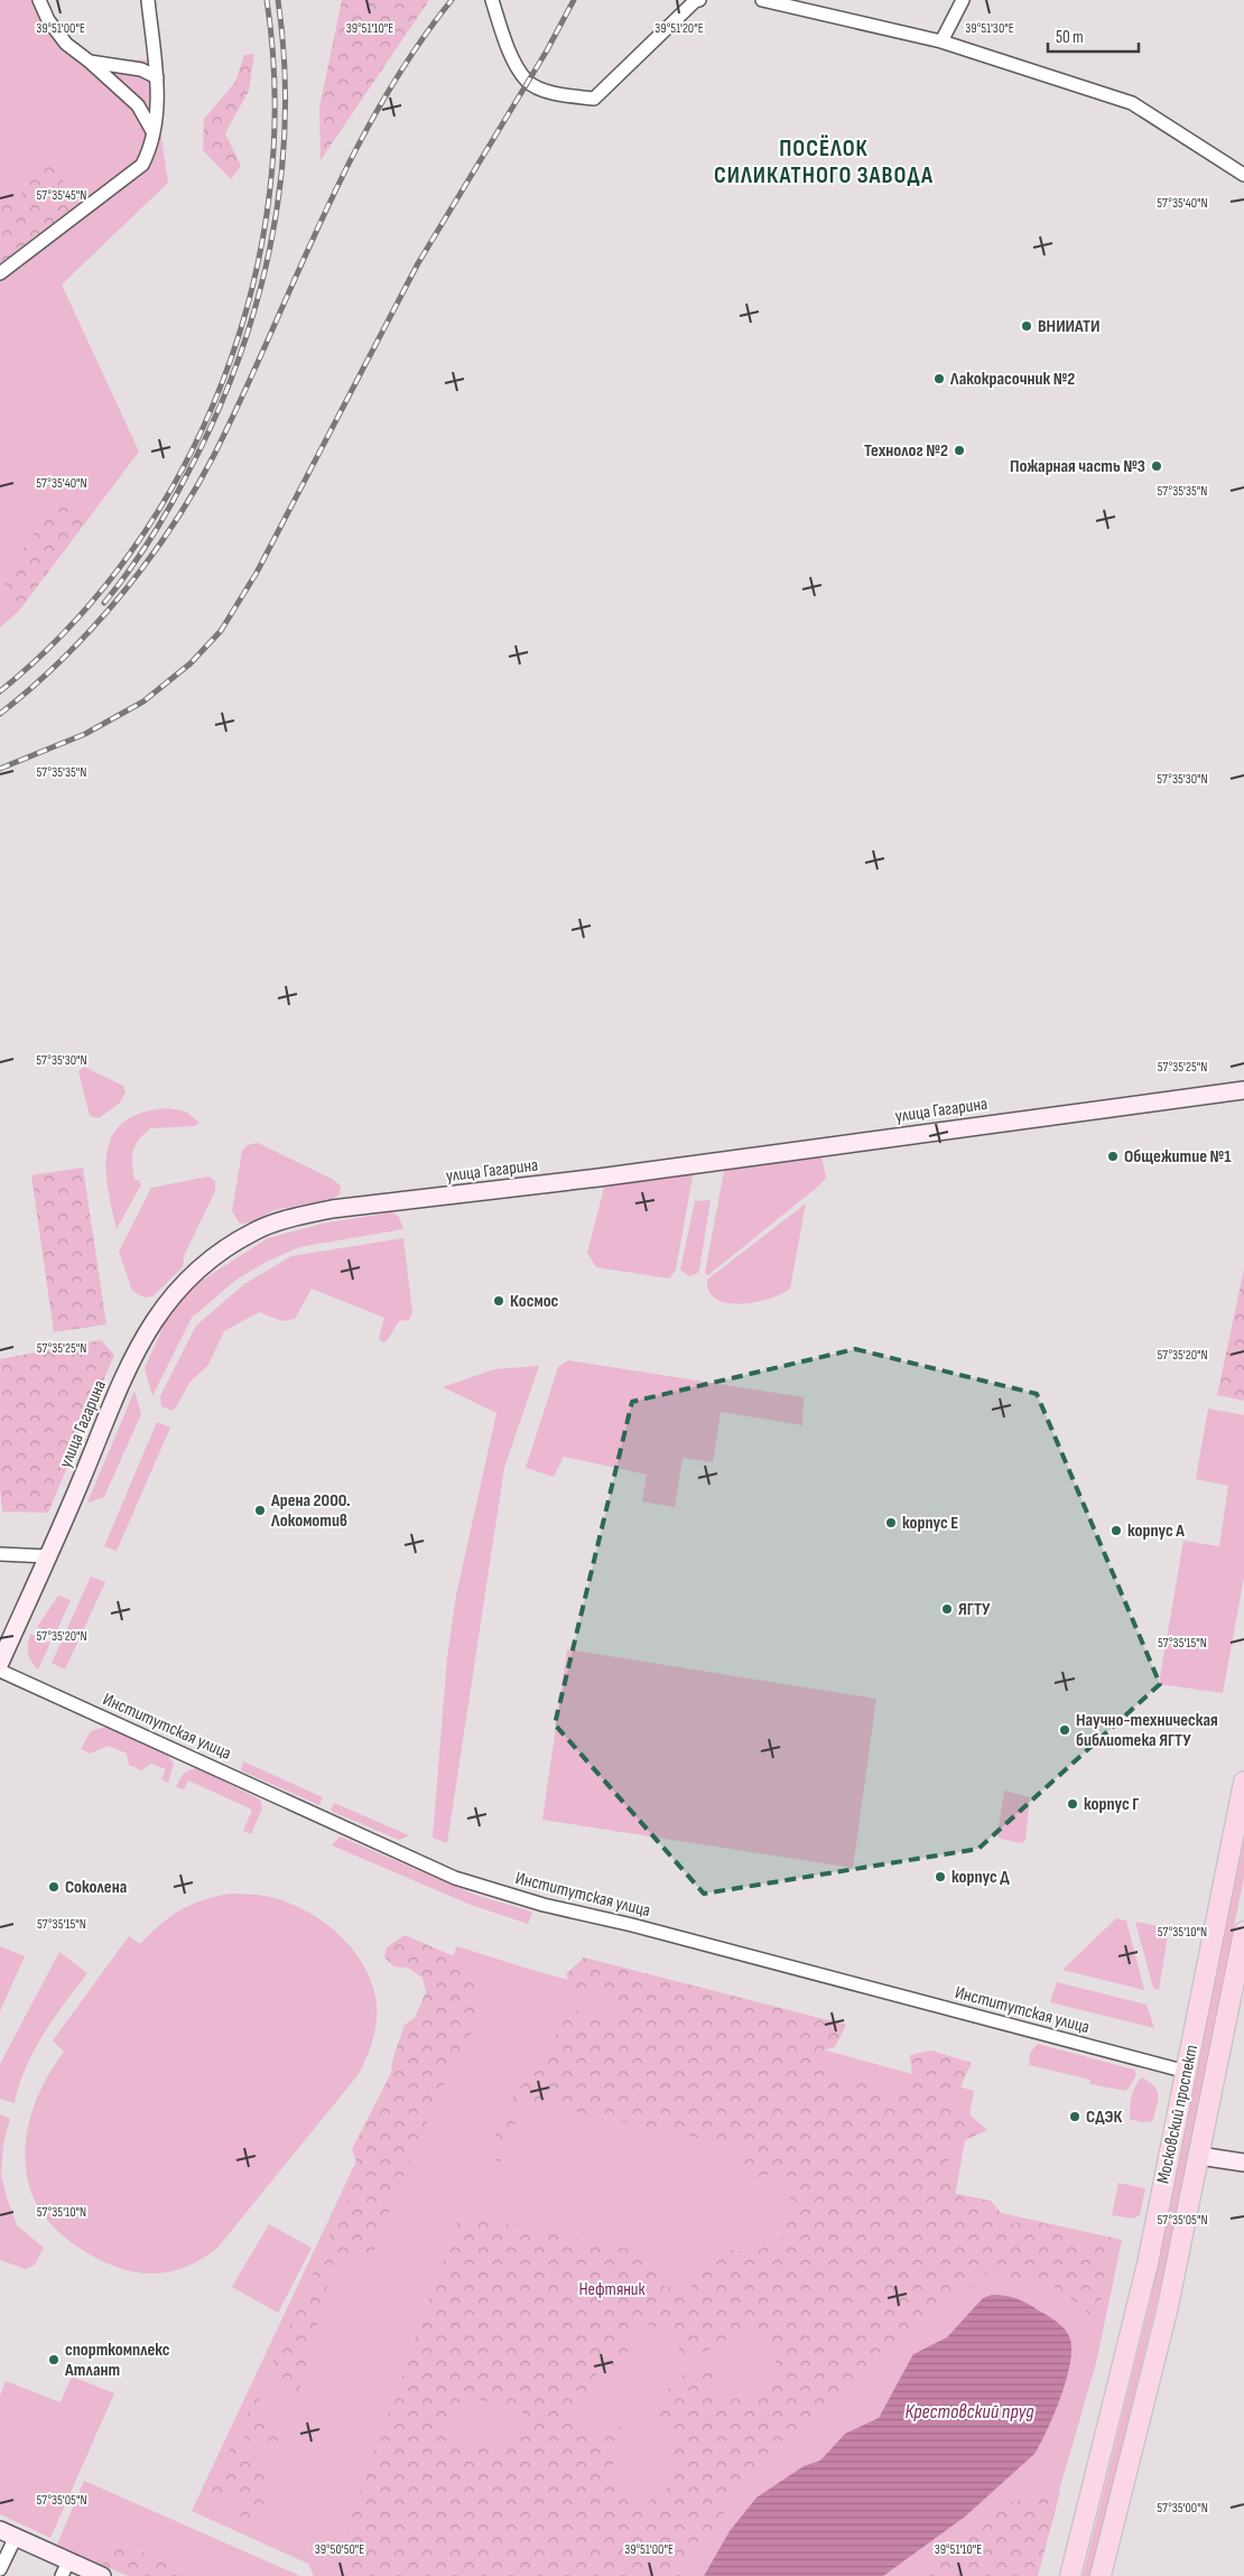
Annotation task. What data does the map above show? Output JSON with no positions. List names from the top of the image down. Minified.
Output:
{"streets":{"main road":["улица Гагарина","Московский проспект"],"street":["Институтская улица"]},"crossings":[["Институтская улица","Московский проспект"]],"districts":["ПОСЁЛОК СИЛИКАТНОГО ЗАВОДА"],"water":["Крестовский пруд"],"parks":["Нефтяник"],"places":["ВНИИАТИ","Лакокрасочник №2","Технолог №2","Пожарная часть №3","Общежитие №1","Космос","Арена 2000. Локомотив","корпус Е","корпус А","ЯГТУ","Научно-техническая библиотека ЯГТУ","корпус Г","корпус Д","Соколена","СДЭК","спорткомплекс Атлант"],"scale_bar":"50 m","coordinates":["39°51'00\"E","39°51'10\"E","39°51'20\"E","39°51'30\"E","57°35'45\"N","57°35'40\"N","57°35'35\"N","57°35'30\"N","57°35'25\"N","57°35'20\"N","57°35'15\"N","57°35'10\"N","57°35'05\"N","57°35'00\"N","39°50'50\"E"]}
